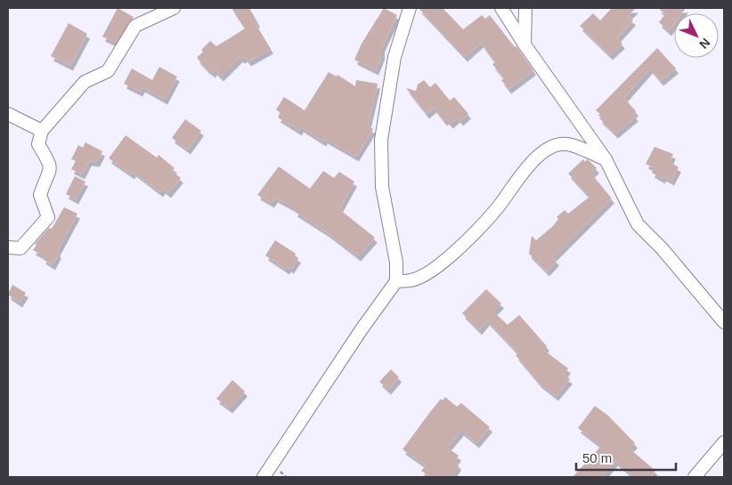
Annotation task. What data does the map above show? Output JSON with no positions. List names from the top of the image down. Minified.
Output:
{"scale_bar":"50 m","north":"bottom right"}
